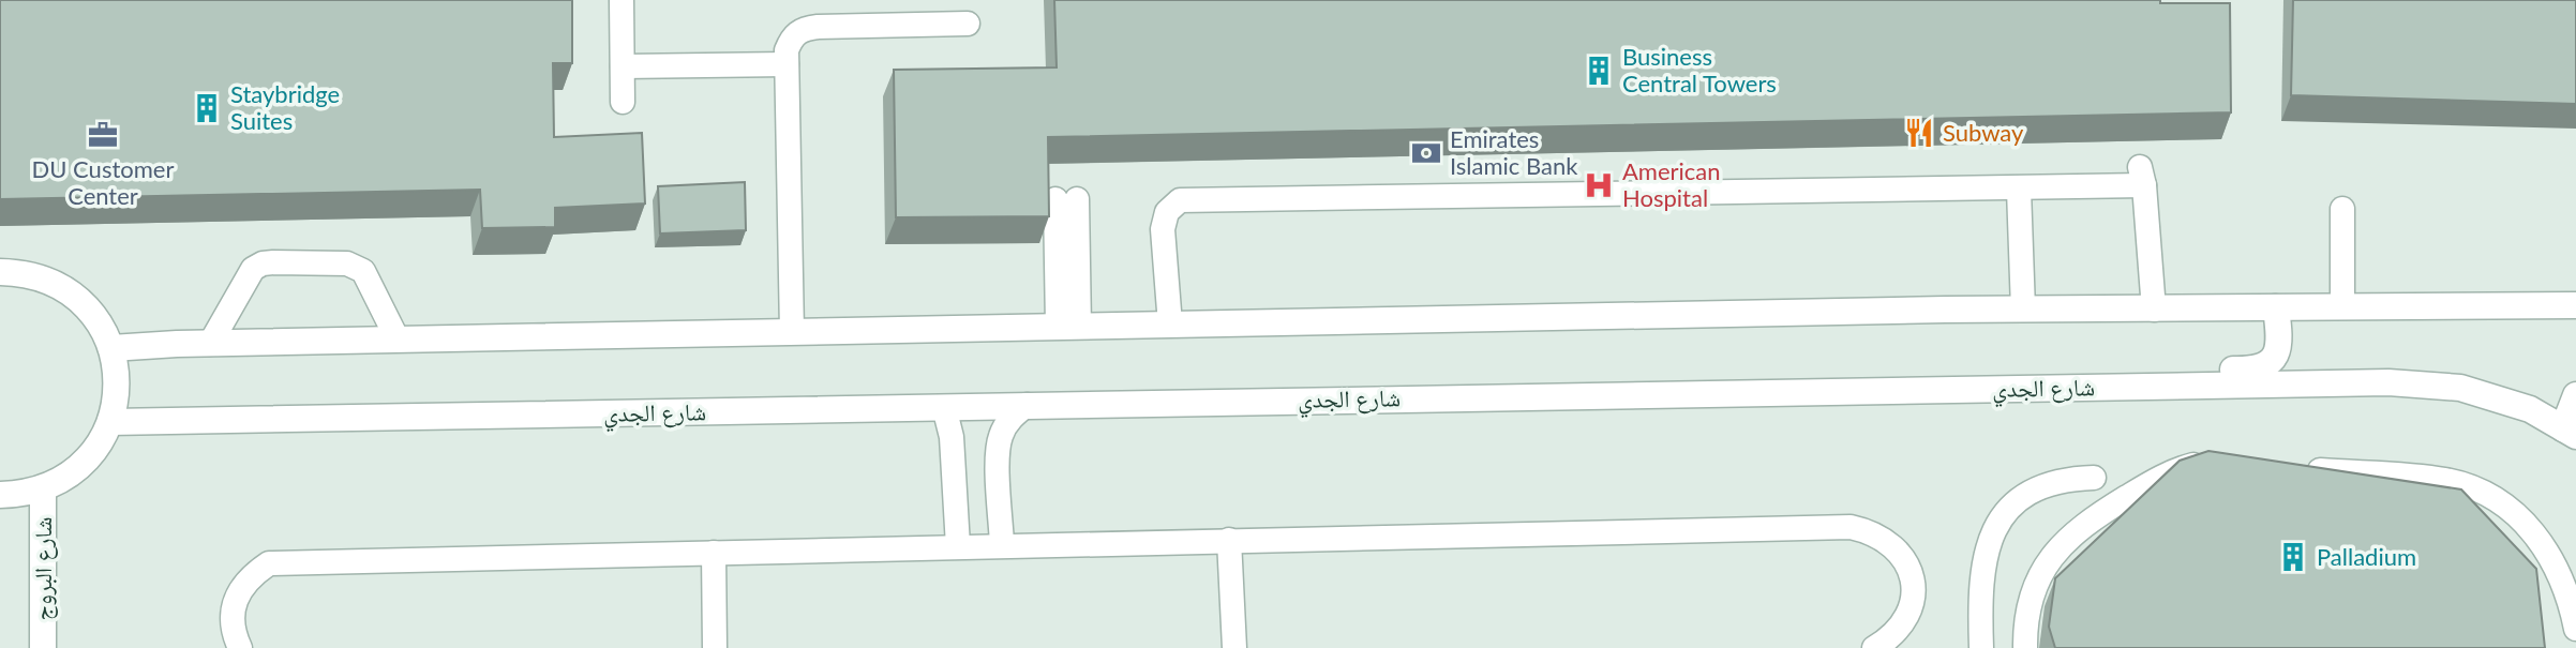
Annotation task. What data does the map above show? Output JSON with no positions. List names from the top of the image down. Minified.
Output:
{"streets":{"street":["شارع الجدي","شارع البروج"]},"places":{"building":["Business Central Towers","Staybridge Suites","Palladium"],"restaurant":["Subway"],"office":["DU Customer Center"],"bank":["Emirates Islamic Bank"],"hospital":["American Hospital"]}}
